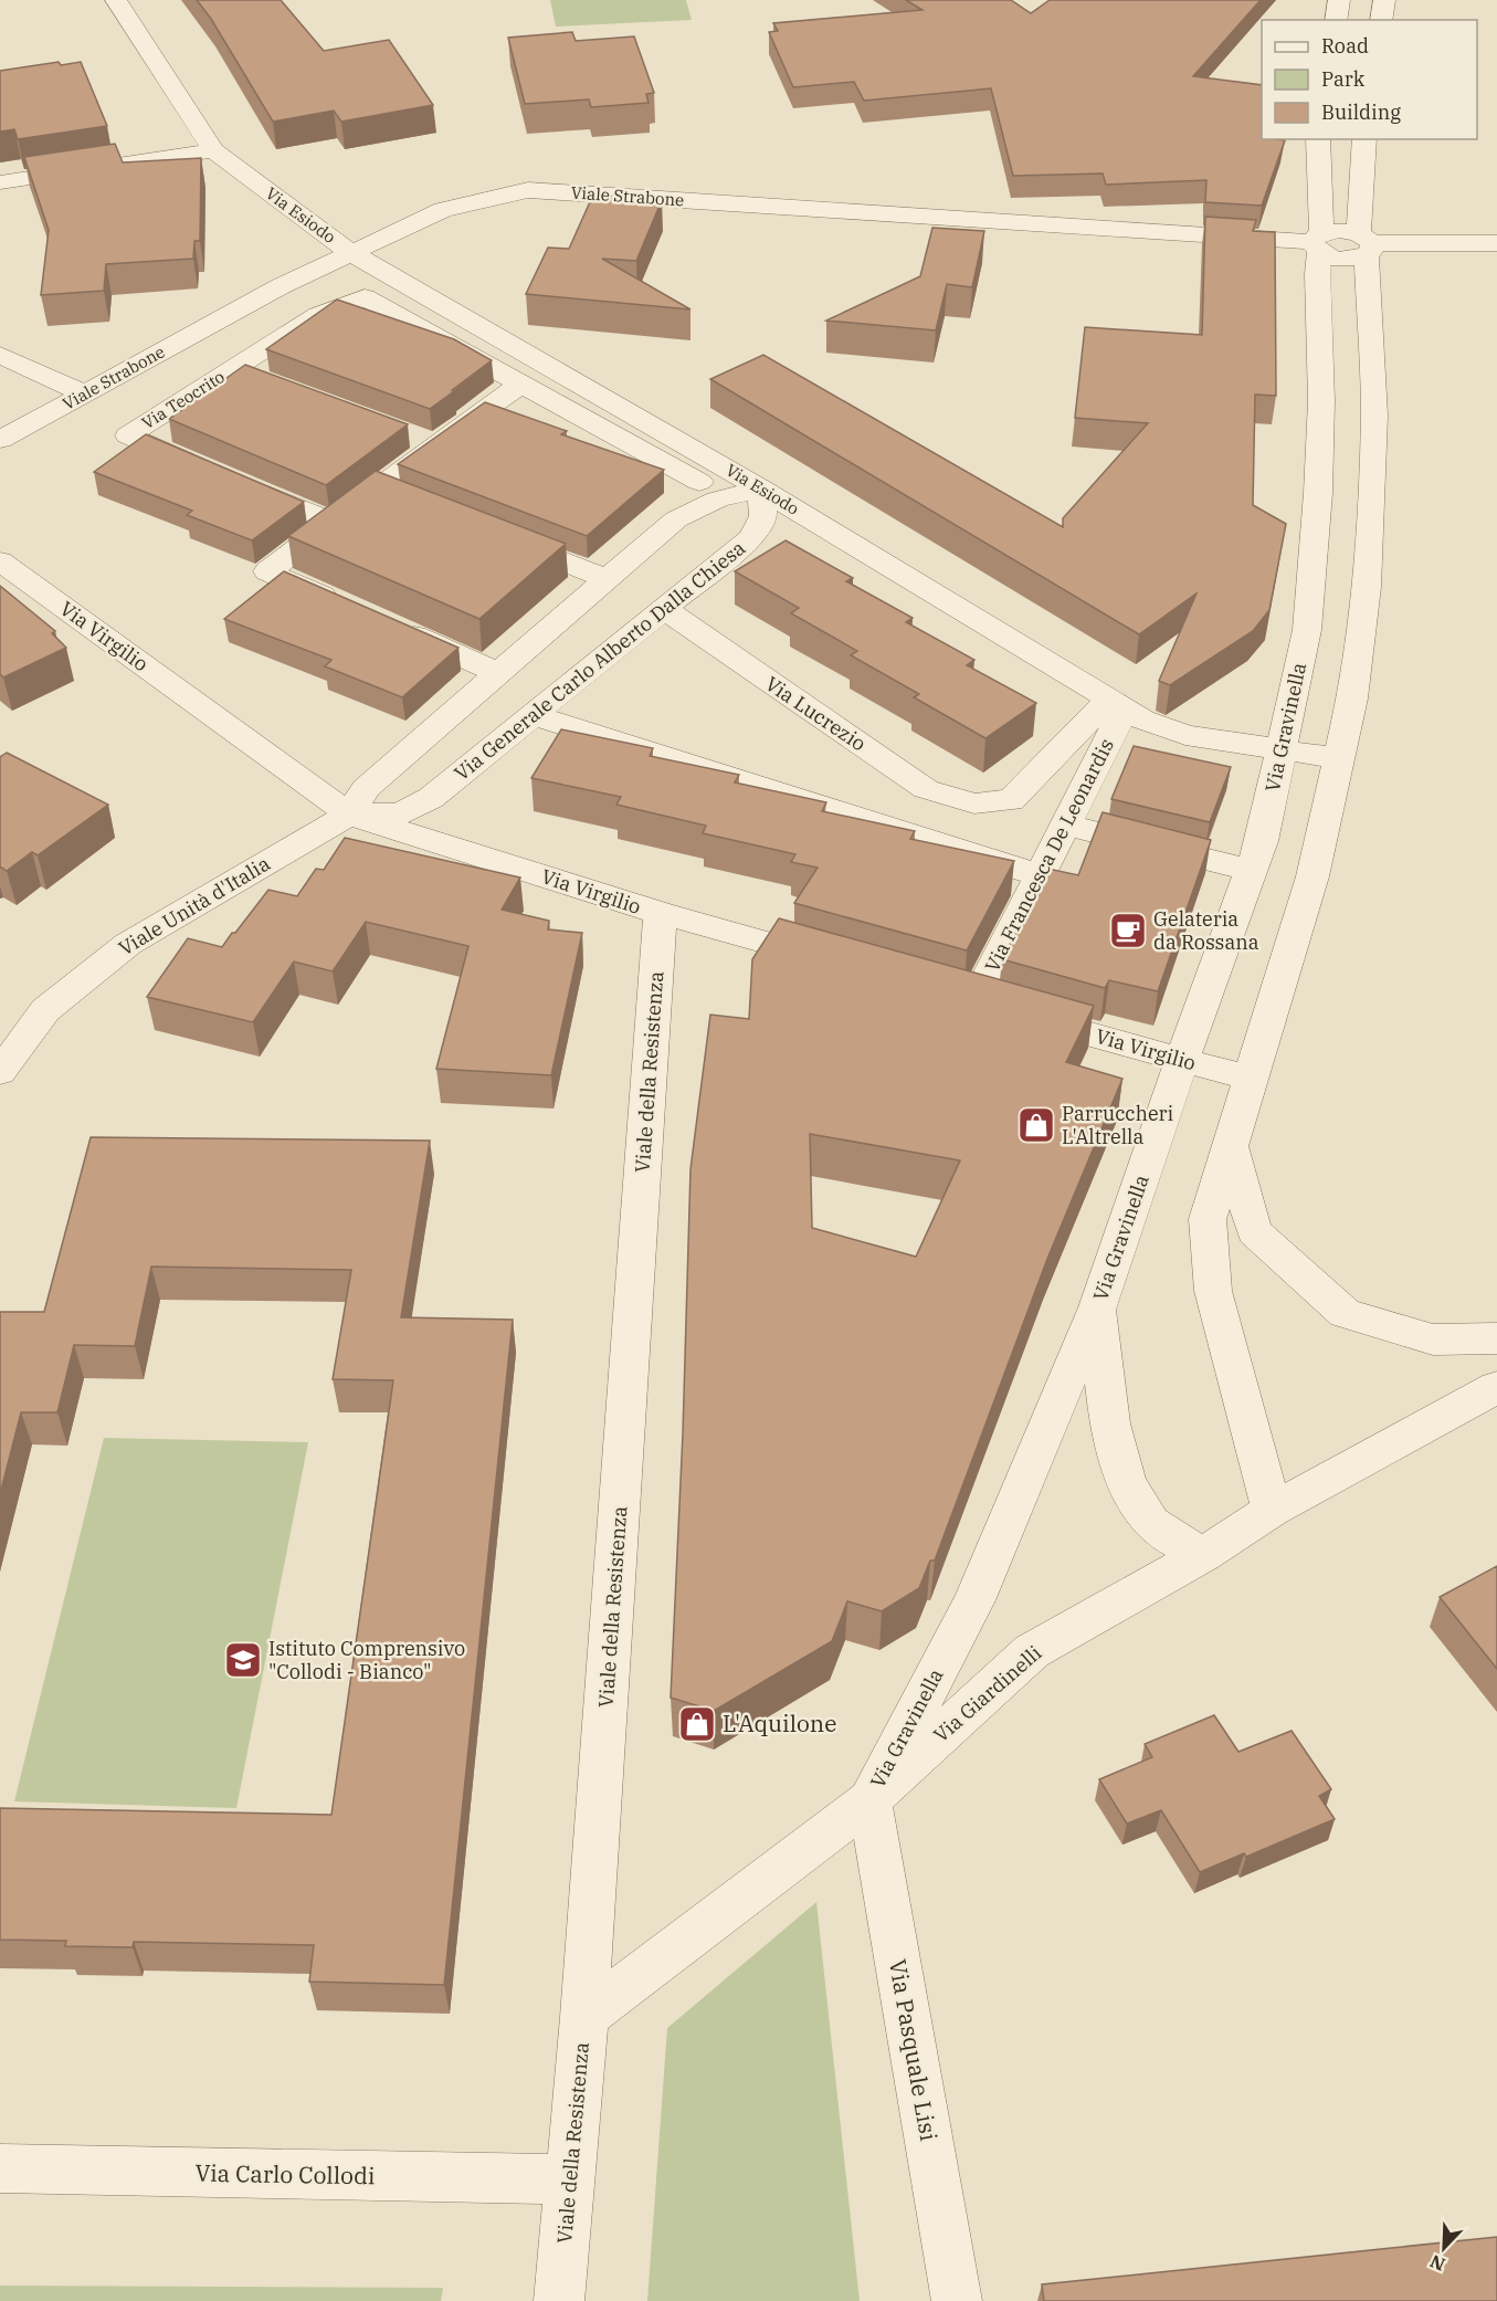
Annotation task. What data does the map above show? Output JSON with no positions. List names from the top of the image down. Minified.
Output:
{"streets":{"street":["Viale Strabone","Via Esiodo","Via Teocrito","Via Virgilio","Via Generale Carlo Alberto Dalla Chiesa","Via Lucrezio","Via Gravinella","Via Francesca De Leonardis","Viale Unità d'Italia","Viale della Resistenza","Via Giardinelli","Via Pasquale Lisi","Via Carlo Collodi"]},"crossings":[["Viale Strabone","Via Esiodo"],["Viale Strabone","Via Gravinella"],["Via Esiodo","Via Teocrito"],["Via Esiodo","Via Generale Carlo Alberto Dalla Chiesa"],["Via Esiodo","Via Gravinella"],["Via Esiodo","Via Francesca De Leonardis"],["Via Virgilio","Via Generale Carlo Alberto Dalla Chiesa"],["Via Virgilio","Via Gravinella"],["Via Virgilio","Via Francesca De Leonardis"],["Via Virgilio","Viale Unità d'Italia"],["Via Virgilio","Viale della Resistenza"],["Via Generale Carlo Alberto Dalla Chiesa","Via Lucrezio"],["Via Generale Carlo Alberto Dalla Chiesa","Viale Unità d'Italia"],["Via Lucrezio","Via Francesca De Leonardis"],["Via Gravinella","Via Giardinelli"],["Via Gravinella","Via Pasquale Lisi"],["Viale della Resistenza","Via Giardinelli"],["Viale della Resistenza","Via Carlo Collodi"],["Via Giardinelli","Via Pasquale Lisi"]],"places":{"cafe":["Gelateria da Rossana"],"shop":["Parruccheri L'Altrella","L'Aquilone"],"school or university":["Istituto Comprensivo \"Collodi - Bianco\""]},"legend":["Road","Park","Building"],"north":"bottom left"}
